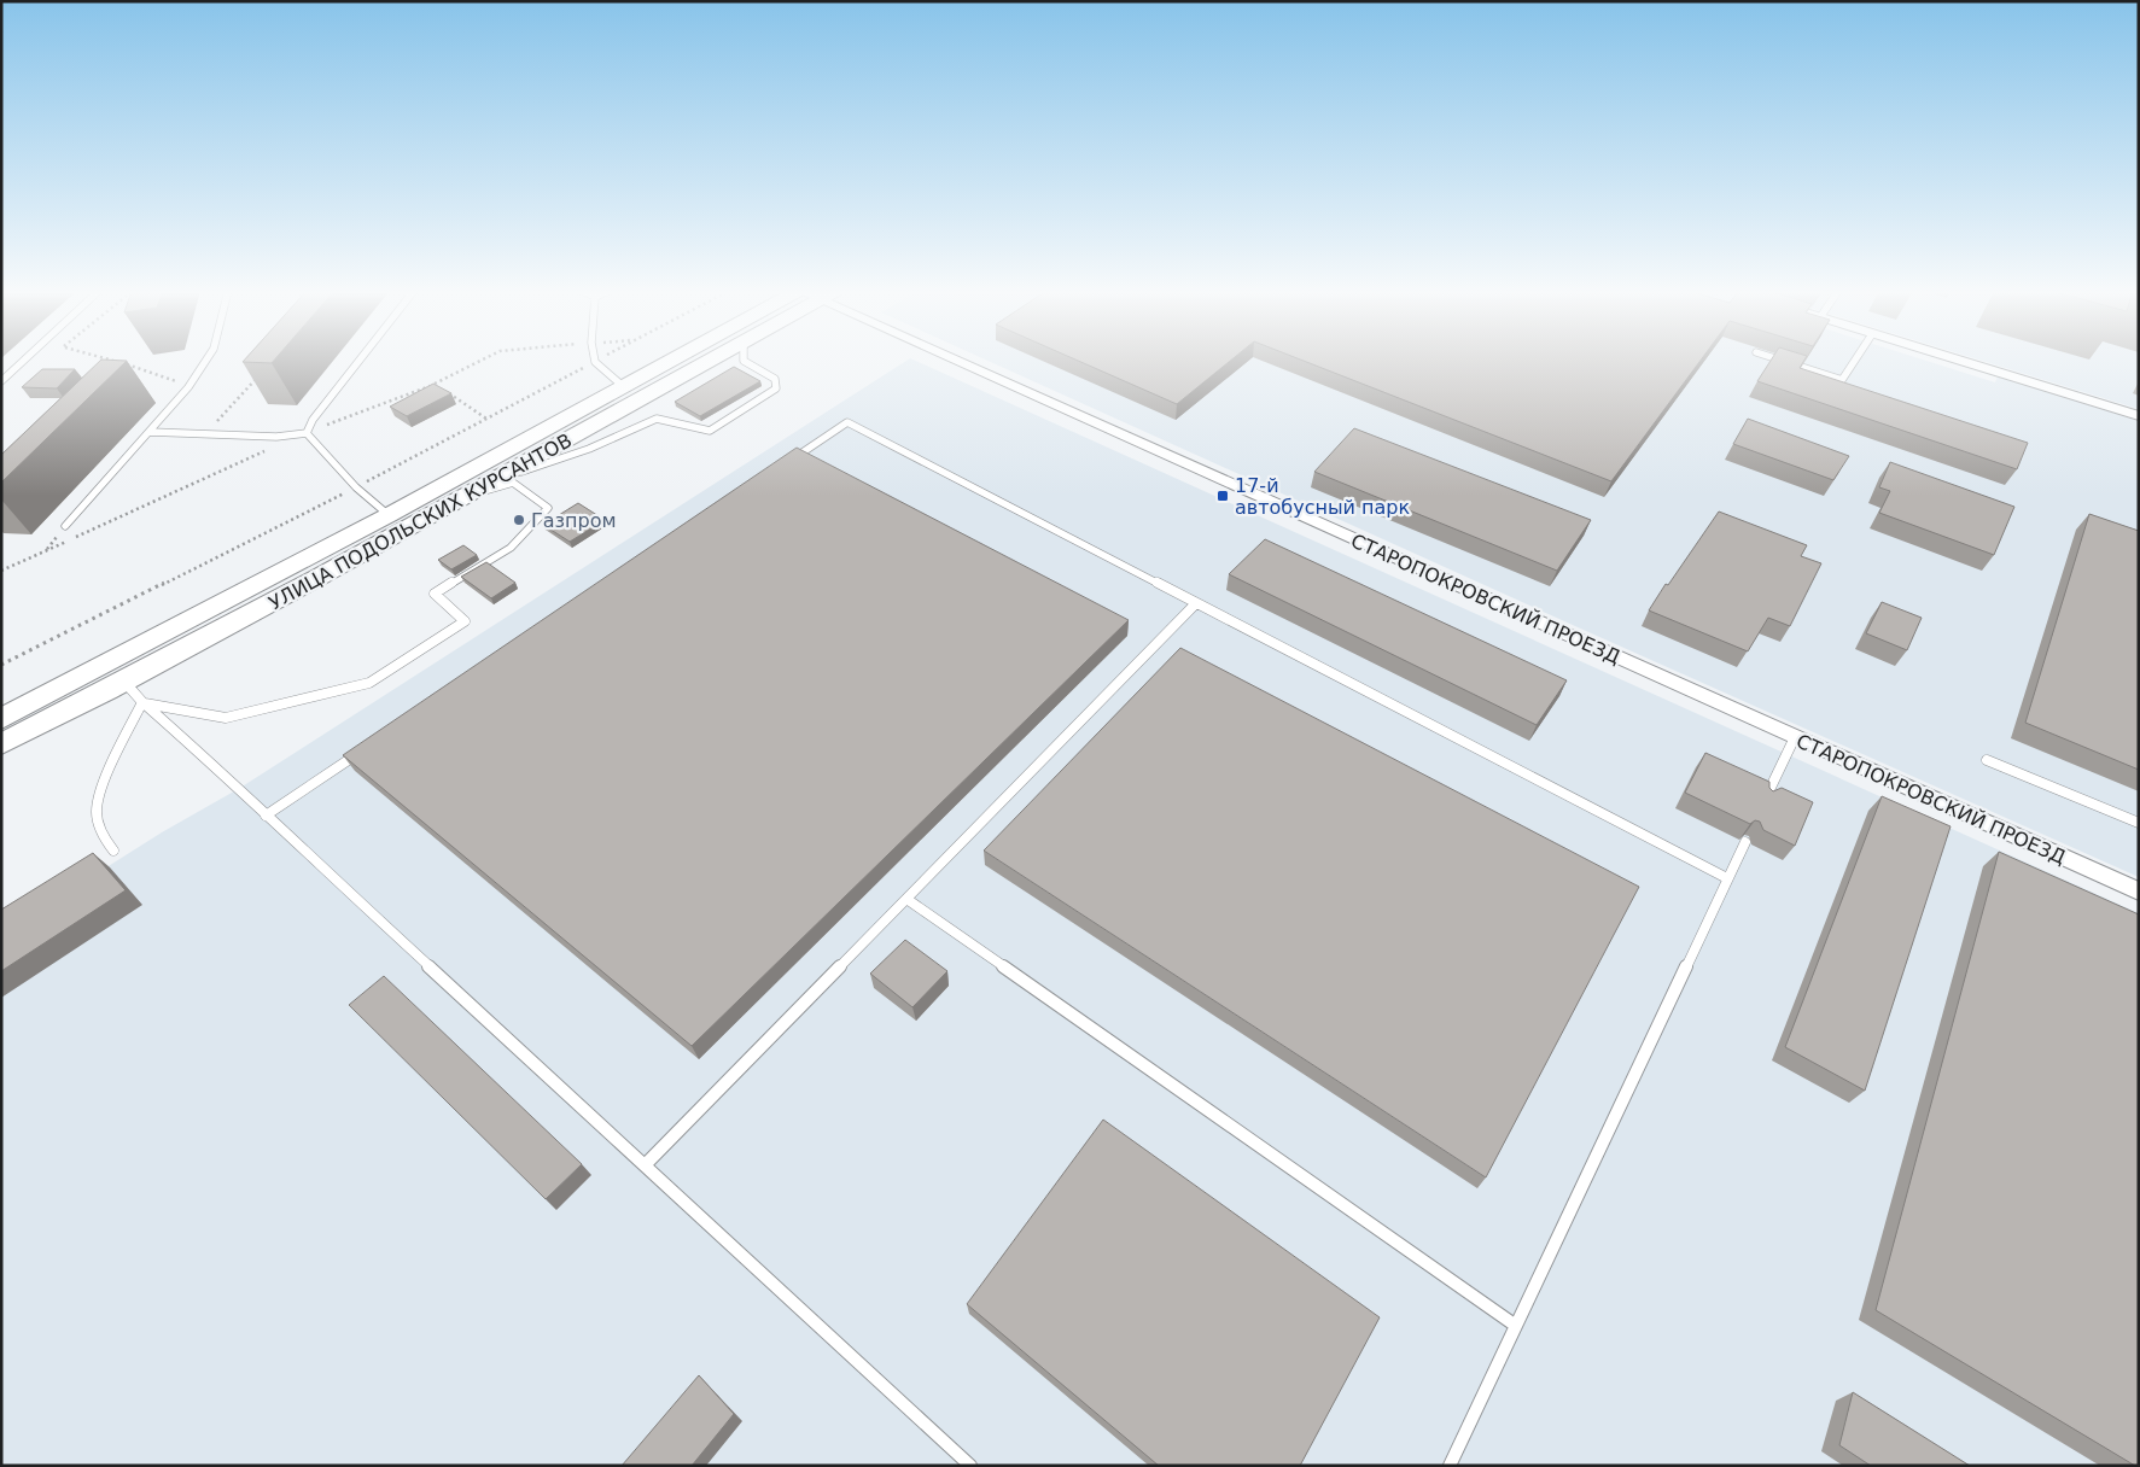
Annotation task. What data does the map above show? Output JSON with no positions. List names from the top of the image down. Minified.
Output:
{"streets":{"main road":["УЛИЦА ПОДОЛЬСКИХ КУРСАНТОВ"],"street":["СТАРОПОКРОВСКИЙ ПРОЕЗД"]},"places":{"transit":["17-й автобусный парк"],"other":["Газпром"]}}
